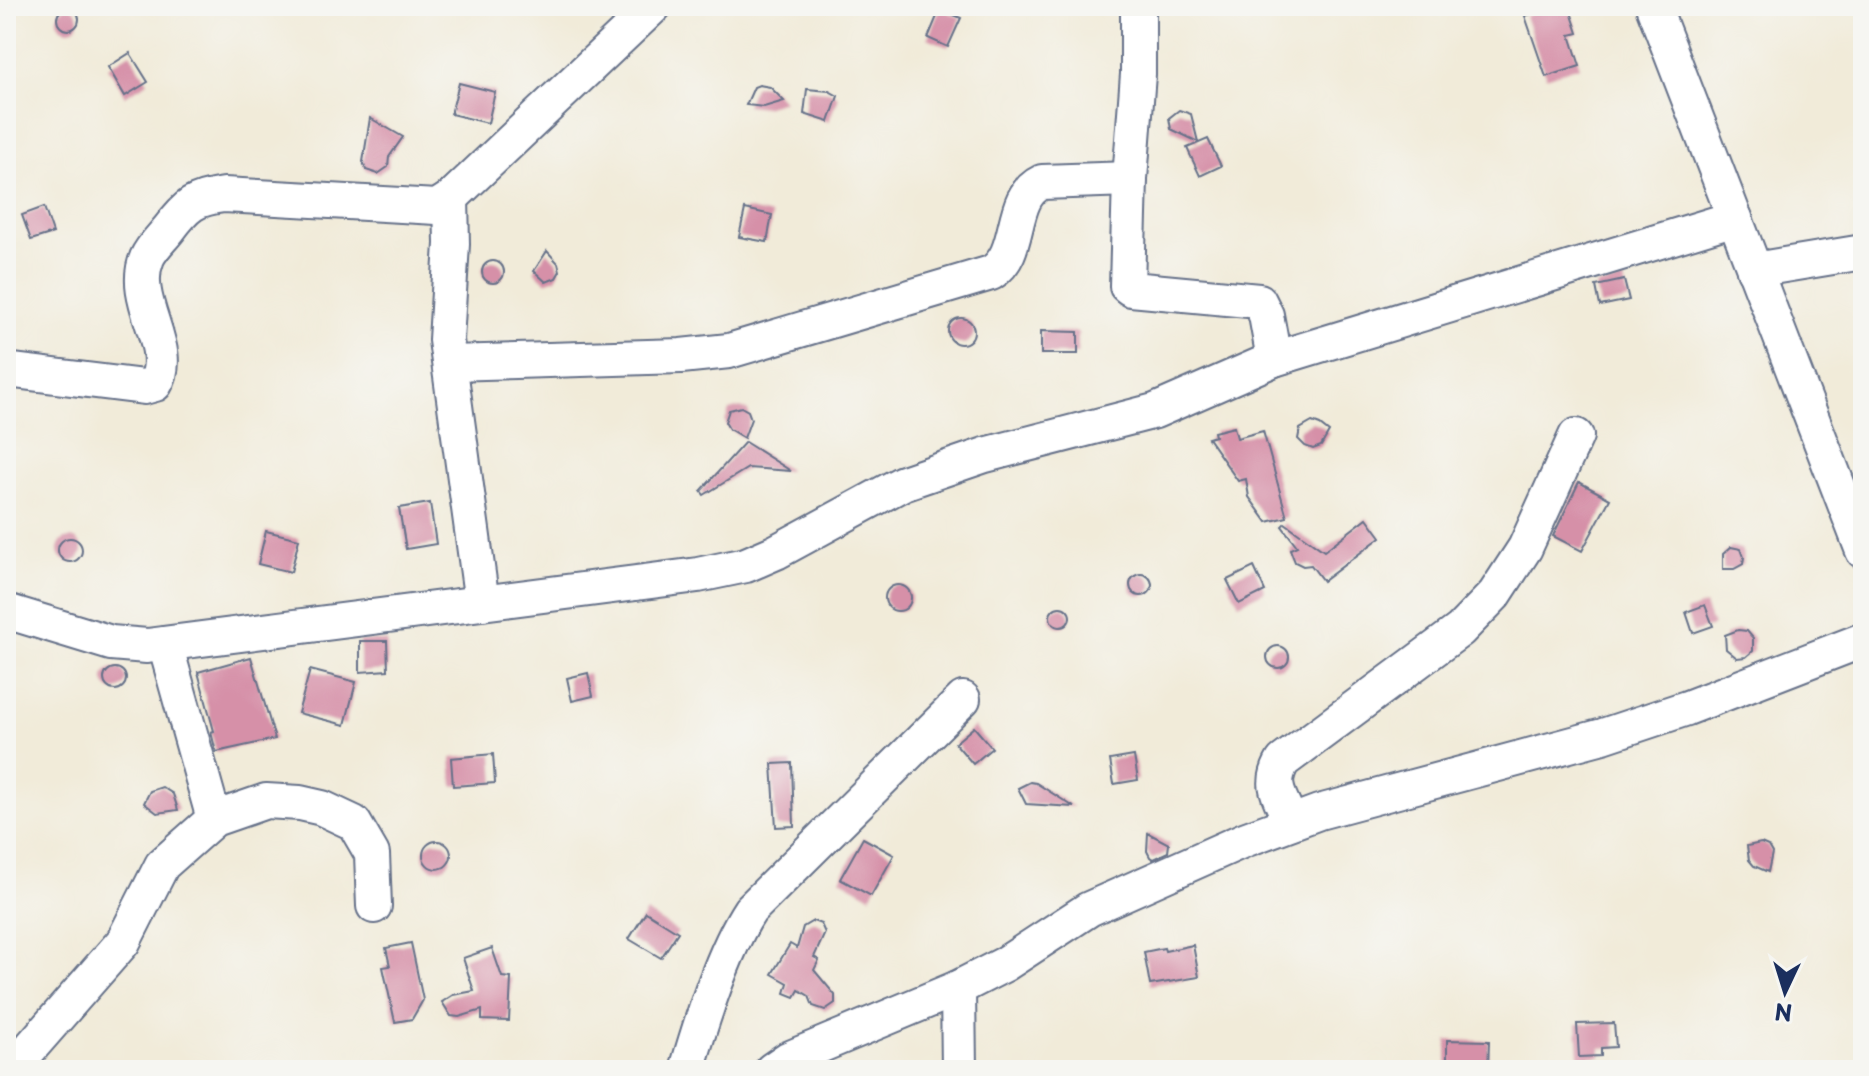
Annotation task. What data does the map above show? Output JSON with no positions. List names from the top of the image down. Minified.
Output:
{"north":"bottom"}
